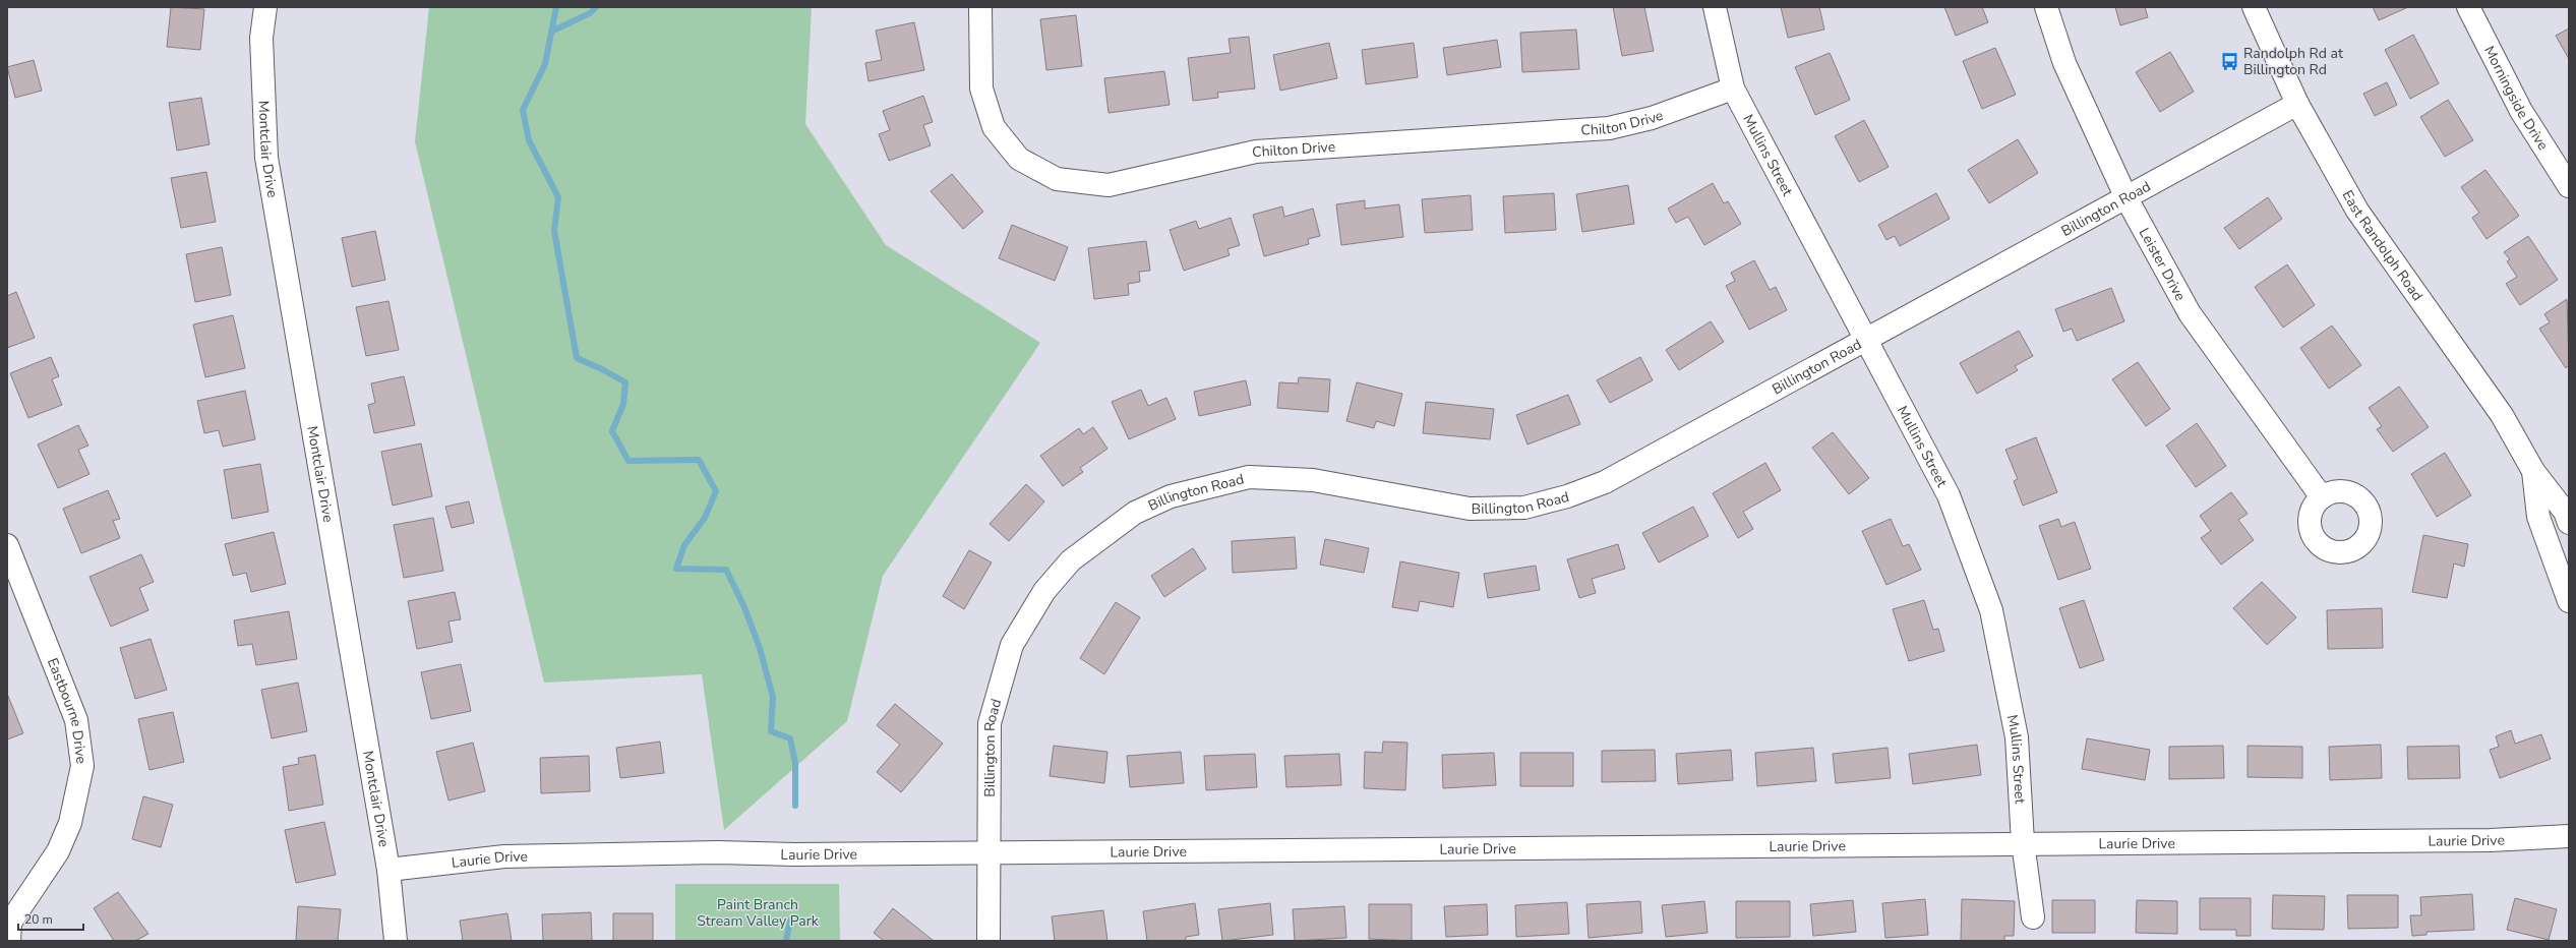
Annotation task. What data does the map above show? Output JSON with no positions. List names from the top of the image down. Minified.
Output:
{"streets":{"street":["Morningside Drive","Chilton Drive","Montclair Drive","Mullins Street","Billington Road","East Randolph Road","Leister Drive","Eastbourne Drive","Laurie Drive"]},"crossings":[["Chilton Drive","Mullins Street"],["Montclair Drive","Laurie Drive"],["Mullins Street","Billington Road"],["Mullins Street","Laurie Drive"],["Billington Road","East Randolph Road"],["Billington Road","Leister Drive"],["Billington Road","Laurie Drive"]],"parks":["Paint Branch Stream Valley Park"],"places":{"bus stop":["Randolph Rd at Billington Rd"]},"scale_bar":"20 m"}
